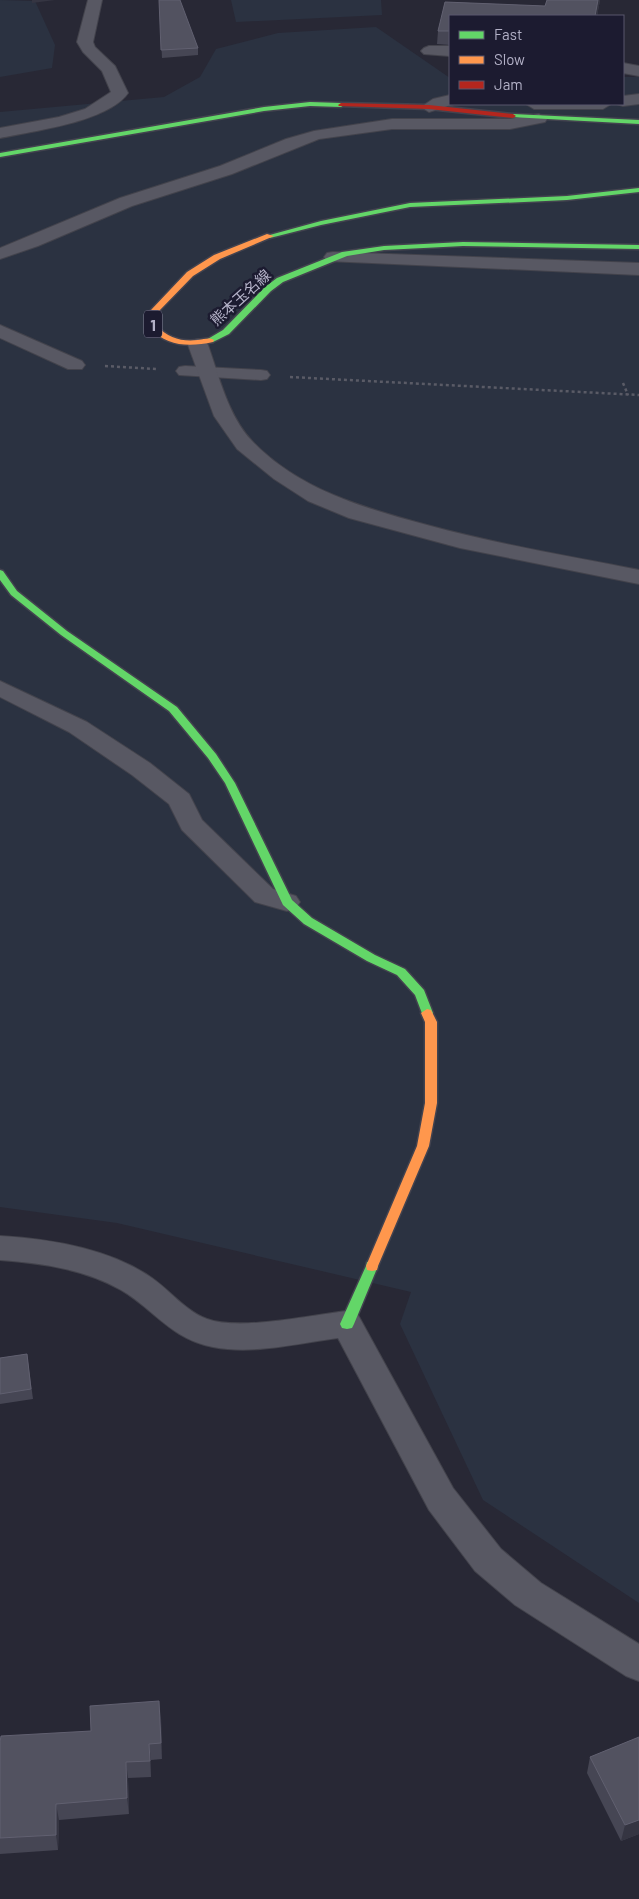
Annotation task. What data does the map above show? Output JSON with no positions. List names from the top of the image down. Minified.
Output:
{"streets":{"main road":["熊本玉名線","1"]},"legend":["Fast","Slow","Jam"]}
